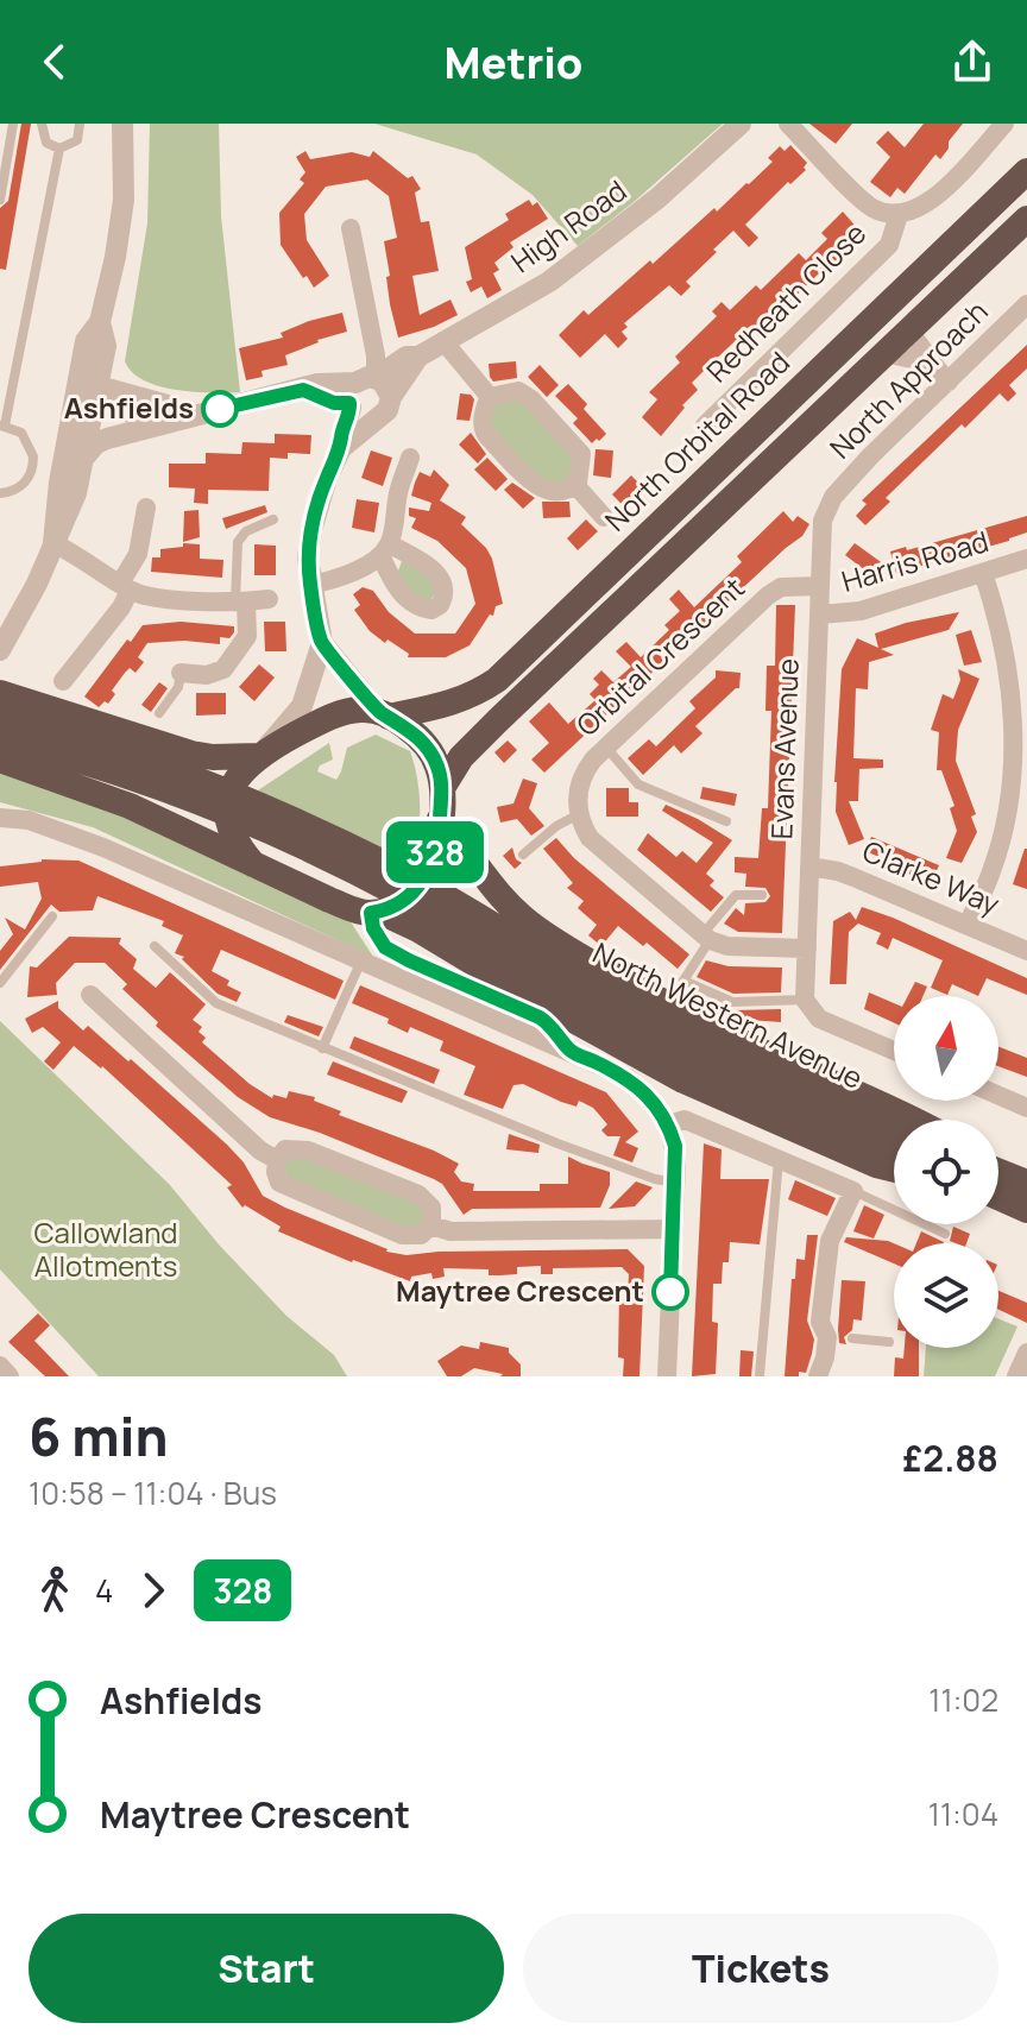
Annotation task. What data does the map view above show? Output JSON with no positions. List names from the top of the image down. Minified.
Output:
{"streets":{"highway":["North Orbital Road","North Western Avenue"],"street":["High Road","Redheath Close","North Approach","Harris Road","Orbital Crescent","Evans Avenue","Clarke Way"]},"crossings":[["North Approach","Evans Avenue"],["Harris Road","Evans Avenue"],["Orbital Crescent","Evans Avenue"],["Evans Avenue","Clarke Way"]],"parks":["Callowland Allotments"],"places":["Ashfields","Maytree Crescent"],"lines":["bus line 328"],"north":"top","page":{"header":"Metrio","on_map":"328","heading":["6 min","10:58 – 11:04 · Bus","£2.88"],"legs":["4","328"],"list":[{"name":"Ashfields","value":"11:02"},{"name":"Maytree Crescent","value":"11:04"}],"buttons":["Start","Tickets"]}}
